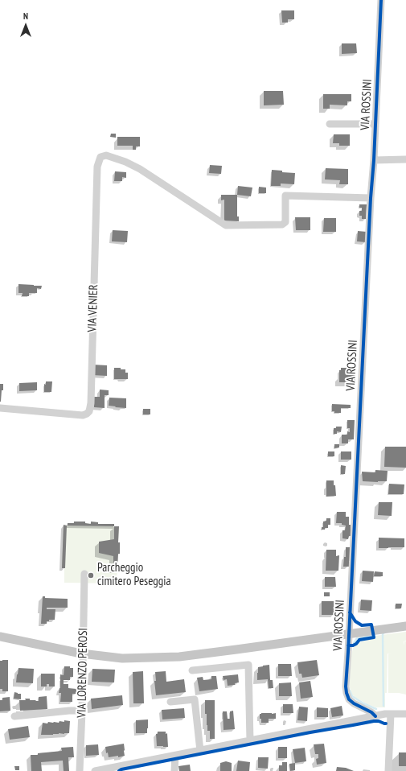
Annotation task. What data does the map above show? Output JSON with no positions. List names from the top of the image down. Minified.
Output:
{"streets":{"street":["VIA ROSSINI","VIA VENIER","VIA LORENZO PEROSI"]},"crossings":[["VIA ROSSINI","VIA VENIER"]],"places":["Parcheggio cimitero Peseggia"],"north":"top"}
